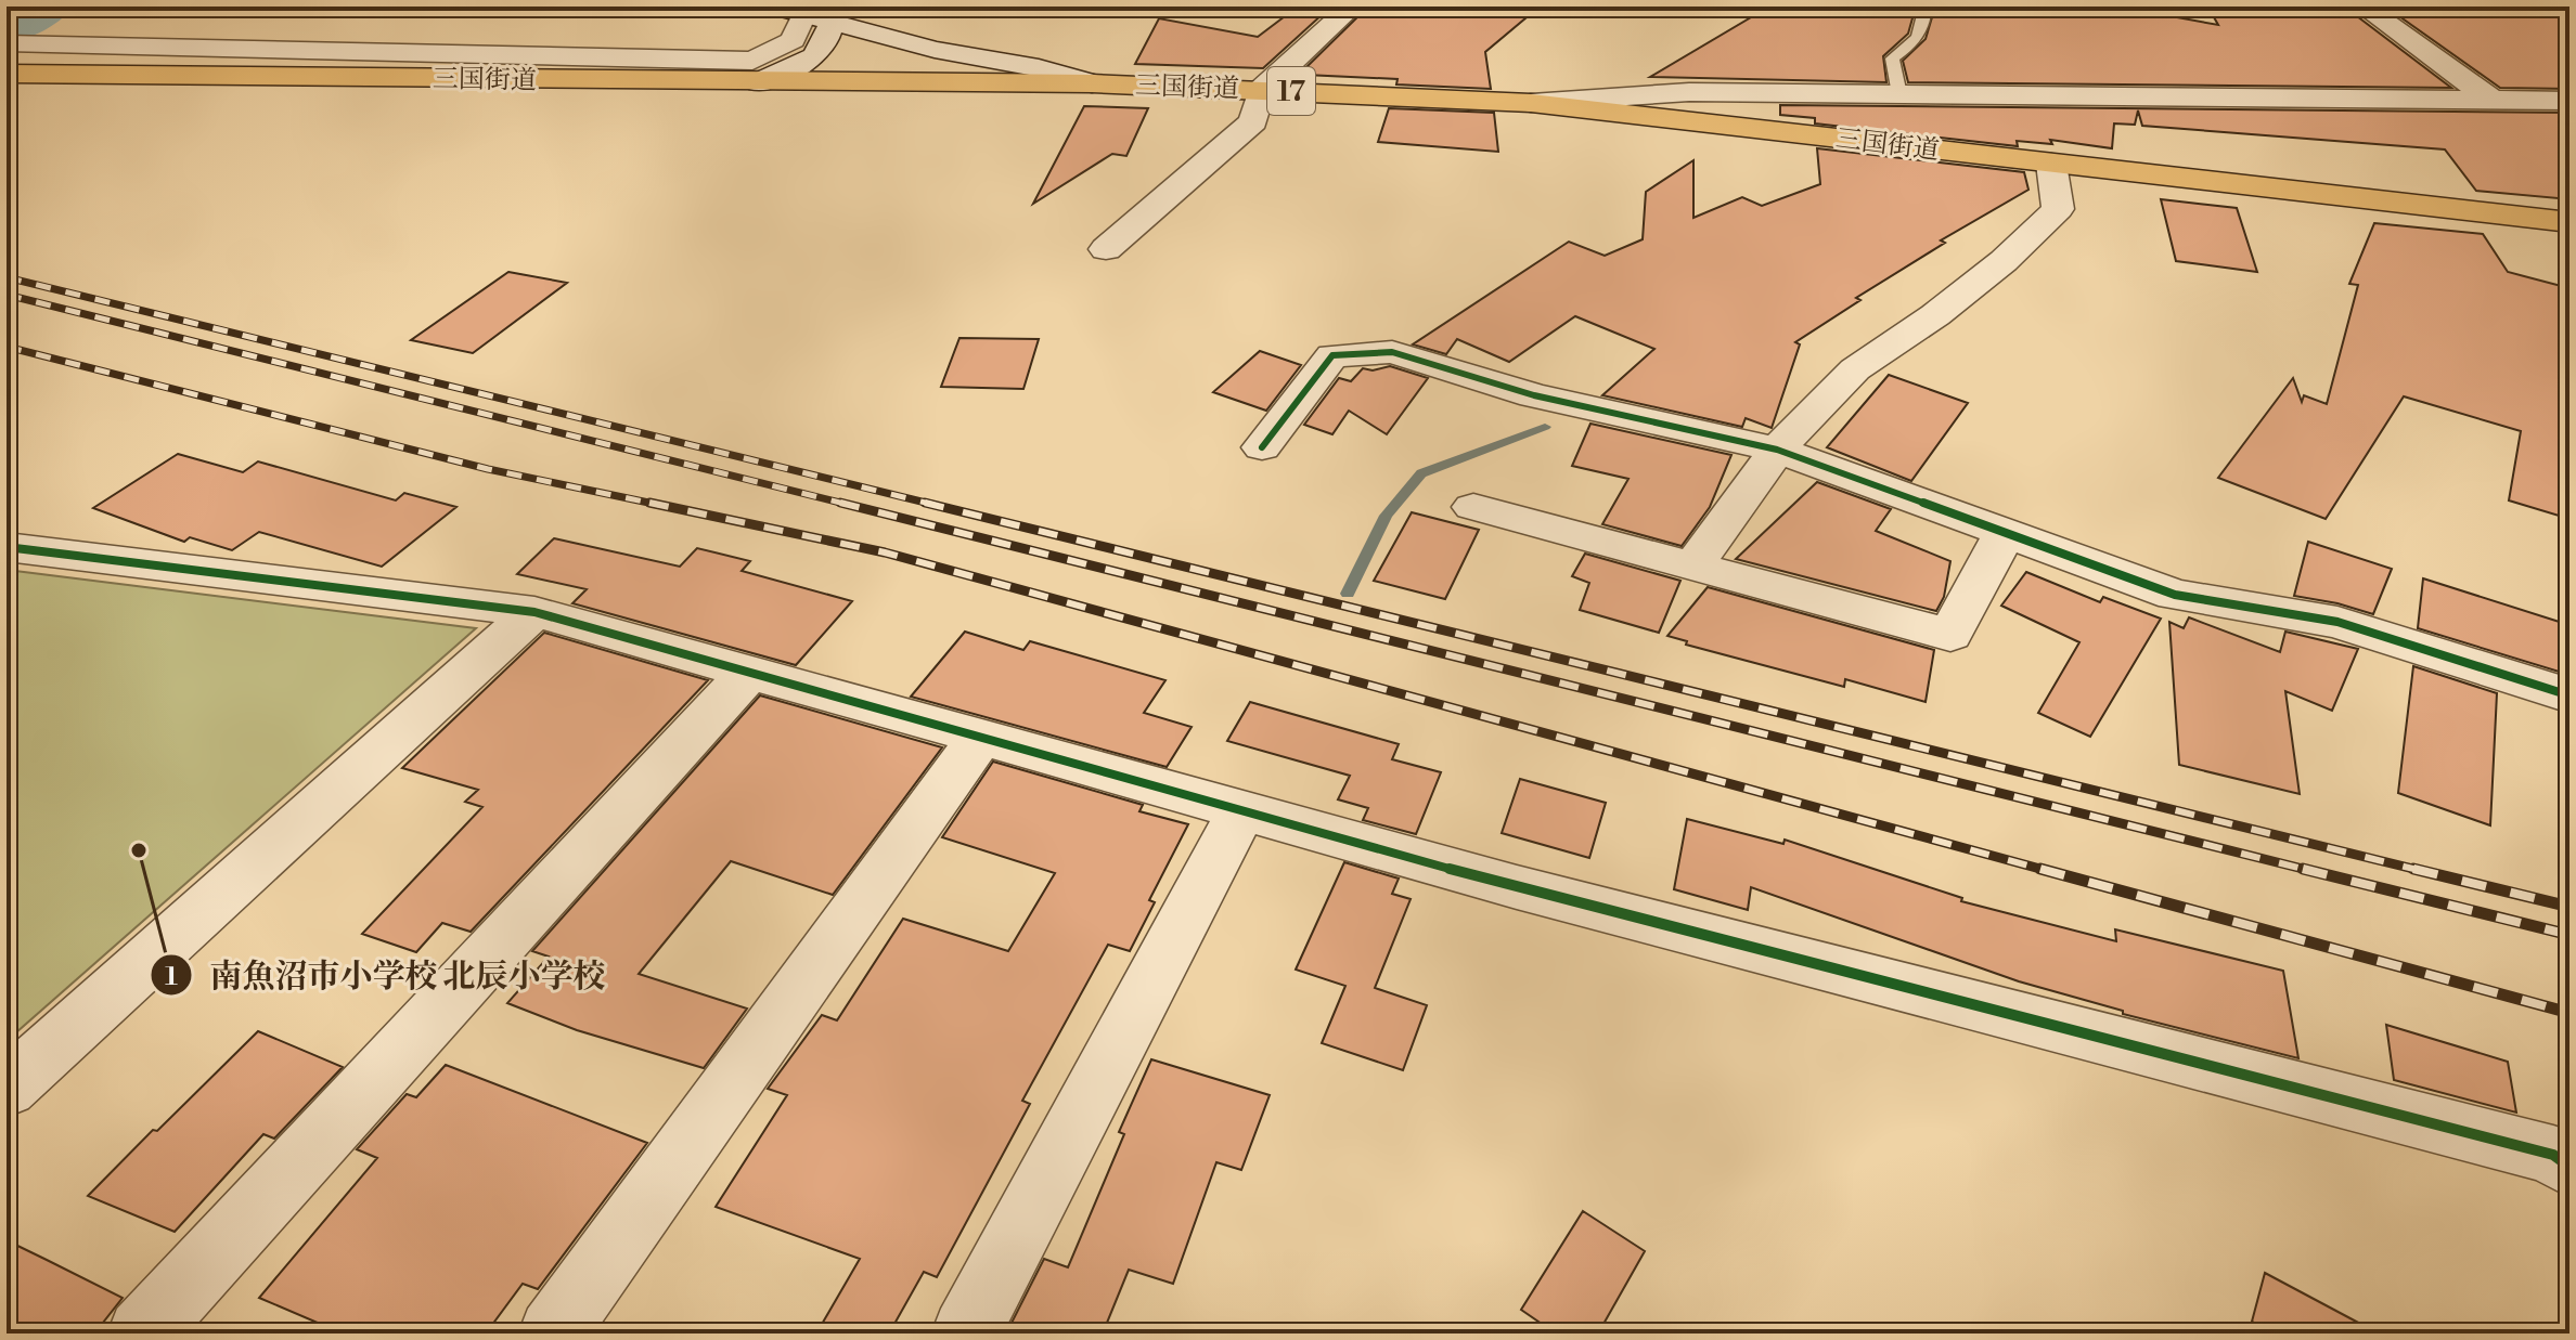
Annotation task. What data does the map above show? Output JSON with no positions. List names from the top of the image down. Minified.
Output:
{"streets":{"highway":["三国街道","17"]},"places":["南魚沼市小学校 北辰小学校"]}
